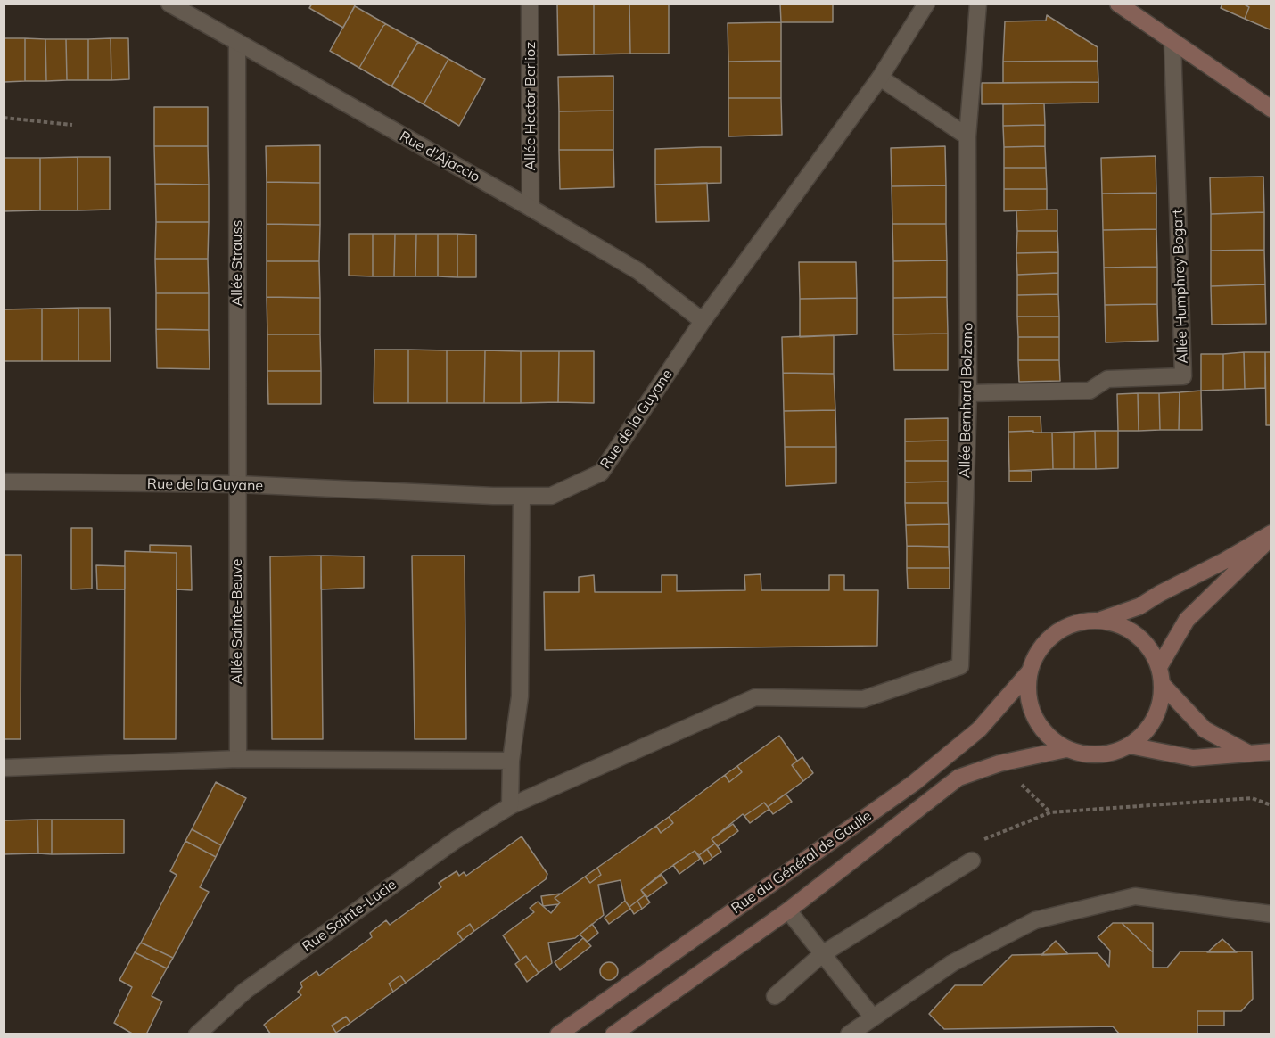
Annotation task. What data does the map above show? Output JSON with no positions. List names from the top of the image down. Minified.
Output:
{"streets":{"main road":["Rue du Général de Gaulle"],"street":["Allée Hector Berlioz","Rue d'Ajaccio","Allée Strauss","Allée Humphrey Bogart","Allée Bernhard Bolzano","Rue de la Guyane","Allée Sainte-Beuve","Rue Sainte-Lucie"]},"crossings":[["Allée Hector Berlioz","Rue d'Ajaccio"],["Rue d'Ajaccio","Allée Strauss"],["Rue d'Ajaccio","Rue de la Guyane"],["Allée Strauss","Rue de la Guyane"],["Allée Strauss","Allée Sainte-Beuve"],["Allée Humphrey Bogart","Allée Bernhard Bolzano"],["Allée Bernhard Bolzano","Rue Sainte-Lucie"],["Rue de la Guyane","Allée Sainte-Beuve"]]}
